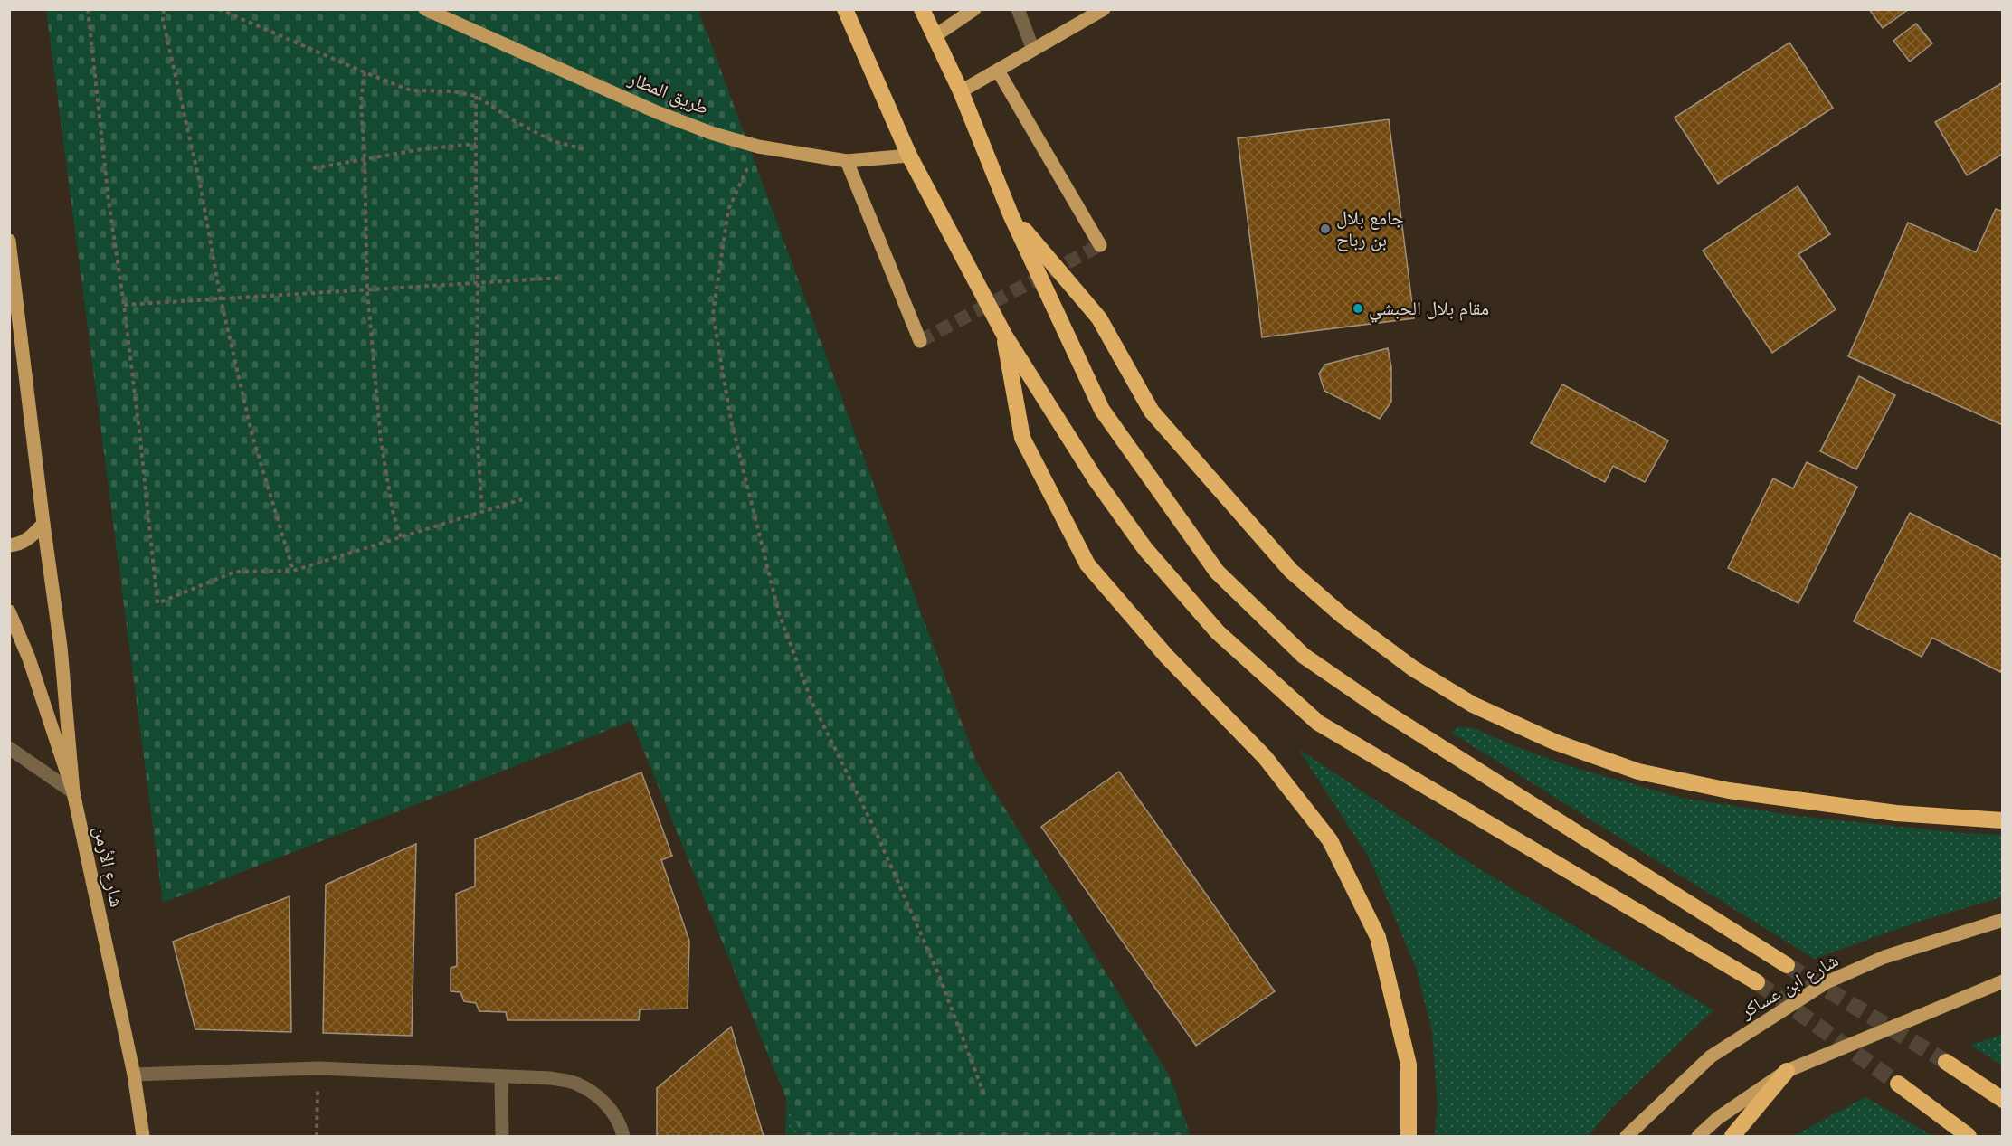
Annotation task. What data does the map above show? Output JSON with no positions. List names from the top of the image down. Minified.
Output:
{"streets":{"main road":["طريق المطار","شارع الأرمن","شارع ابن عساكر"]},"places":["جامع بلال بن رباح","مقام بلال الحبشي"]}
